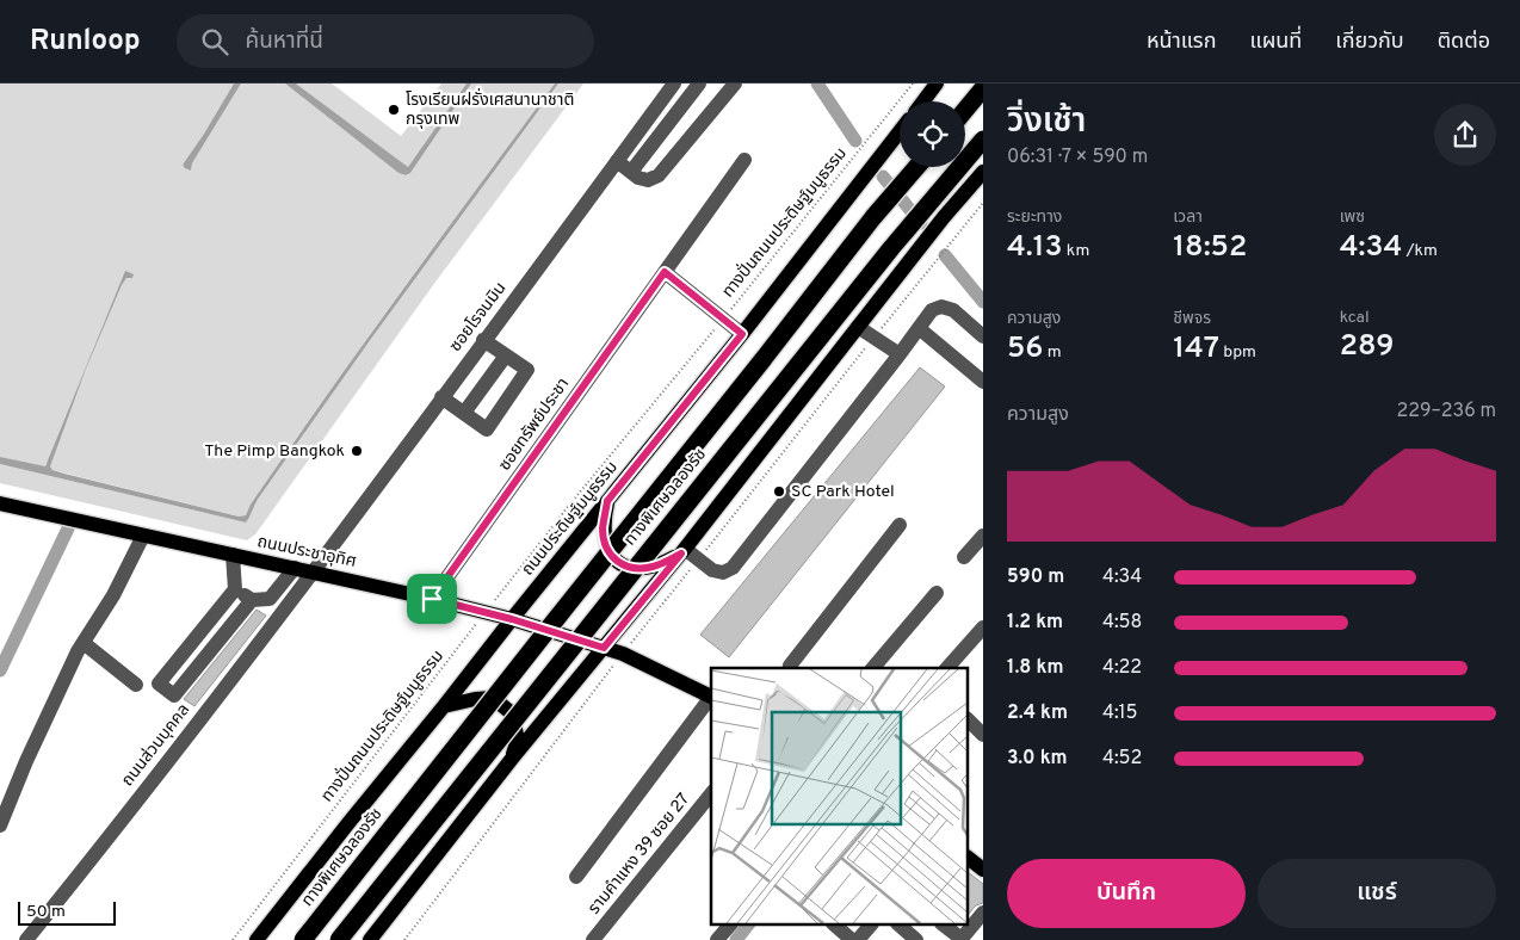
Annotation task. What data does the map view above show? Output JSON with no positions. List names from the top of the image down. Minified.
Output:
{"streets":{"highway":["ทางพิเศษฉลองรัช"],"main road":["ถนนประดิษฐ์มนูธรรม","ถนนประชาอุทิศ"],"street":["ซอยโรจนมิน","ซอยทรัพย์ประชา","ถนนส่วนบุคคล","รามคำแหง 39 ซอย 27"],"path":["ทางปั่นถนนประดิษฐ์มนูธรรม"]},"crossings":[["ทางปั่นถนนประดิษฐ์มนูธรรม","ถนนประชาอุทิศ"],["ซอยโรจนมิน","ถนนประชาอุทิศ"],["ซอยโรจนมิน","ถนนส่วนบุคคล"],["ซอยทรัพย์ประชา","ถนนประชาอุทิศ"],["ถนนประดิษฐ์มนูธรรม","ถนนประชาอุทิศ"],["ถนนประชาอุทิศ","ถนนส่วนบุคคล"]],"places":["โรงเรียนฝรั่งเศสนานาชาติ กรุงเทพ","The Pimp Bangkok","SC Park Hotel"],"scale_bar":"50 m","page":{"header":"Runloop","search":"ค้นหาที่นี่","nav":["หน้าแรก","แผนที่","เกี่ยวกับ","ติดต่อ"],"heading":["วิ่งเช้า","06:31 · 7 × 590 m"],"stats":[["ระยะทาง","4.13 km"],["เวลา","18:52"],["เพซ","4:34 /km"],["ความสูง","56 m"],["ชีพจร","147 bpm"],["kcal","289"]],"chart":["ความสูง","229–236 m"],"list":[{"name":"590 m","note":"4:34"},{"name":"1.2 km","note":"4:58"},{"name":"1.8 km","note":"4:22"},{"name":"2.4 km","note":"4:15"},{"name":"3.0 km","note":"4:52"}],"buttons":["บันทึก","แชร์"],"scale":"50 m"}}
